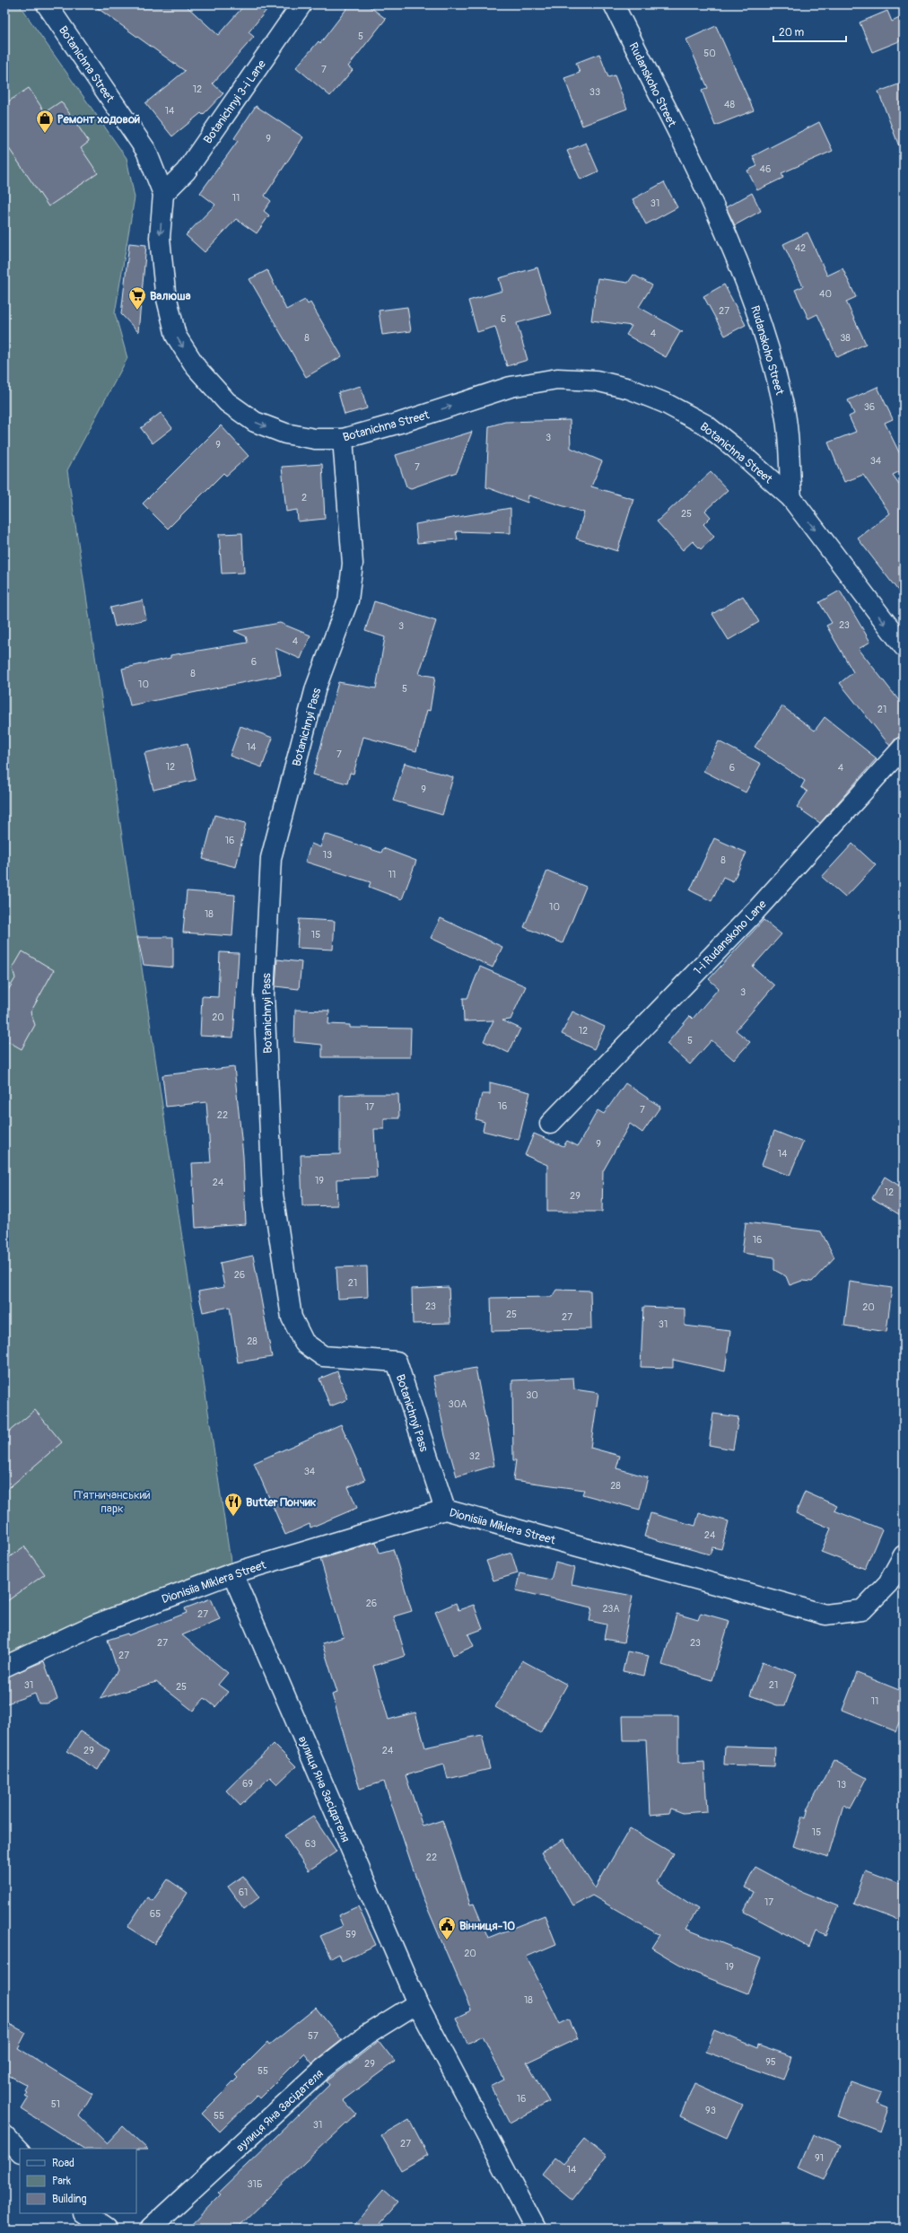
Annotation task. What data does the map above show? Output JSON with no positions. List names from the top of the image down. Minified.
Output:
{"streets":{"street":["Botanichna Street","Rudanskoho Street","Botanichnyi 3-i Lane","Botanichnyi Pass","1-i Rudanskoho Lane","Dionisiia Miklera Street","вулиця Яна Засідателя"]},"crossings":[["Botanichna Street","Rudanskoho Street"],["Botanichna Street","Botanichnyi 3-i Lane"],["Botanichna Street","Botanichnyi Pass"],["Botanichnyi Pass","Dionisiia Miklera Street"],["Dionisiia Miklera Street","вулиця Яна Засідателя"]],"one_way":["Botanichna Street"],"parks":["П'ятничанський парк"],"places":{"shop":["Ремонт ходовой"],"supermarket":["Валюша"],"restaurant":["Butter Пончик"],"public building":["Вінниця-10"]},"house_numbers":["5","50","7","12","33","48","14","9","46","11","31","42","40","27","6","4","8","38","36","3","9","34","7","2","25","23","3","4","6","8","10","5","21","14","7","12","6","4","9","16","13","8","11","10","18","15","3","20","12","5","16","17","7","22","9","14","19","24","12","29","16","26","21","23","20","25","27","31","28","30","30А","32","34","28","24","26","23А","27","27","23","27","31","21","25","11","29","24","69","13","15","63","22","61","17","65","59","20","19","18","57","95","29","55","16","51","93","55","31","27","91","14","31Б"],"legend":["Road","Park","Building"],"scale_bar":"20 m"}
